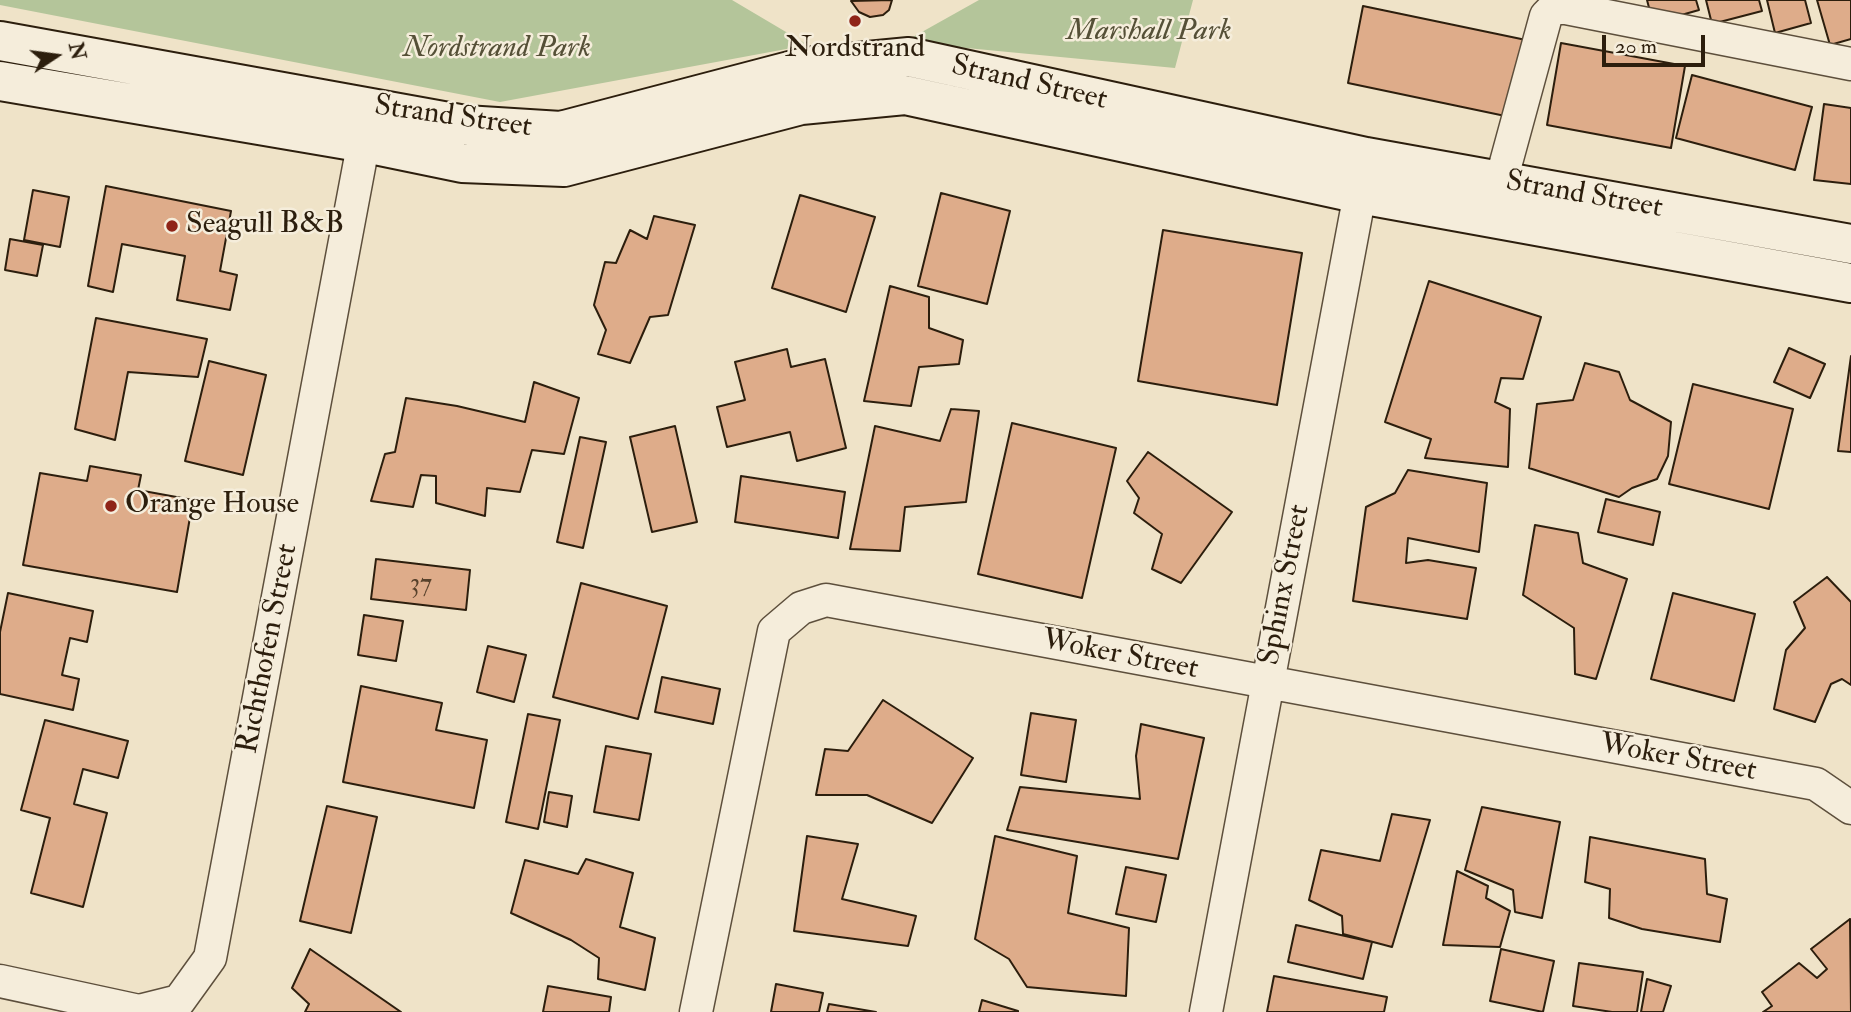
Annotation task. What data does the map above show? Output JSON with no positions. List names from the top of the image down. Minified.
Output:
{"streets":{"street":["Strand Street","Sphinx Street","Richthofen Street","Woker Street"]},"crossings":[["Strand Street","Sphinx Street"],["Strand Street","Richthofen Street"],["Sphinx Street","Woker Street"]],"parks":["Marshall Park","Nordstrand Park"],"places":["Nordstrand","Seagull B&B","Orange House"],"house_numbers":["37"],"scale_bar":"20 m","north":"right"}
